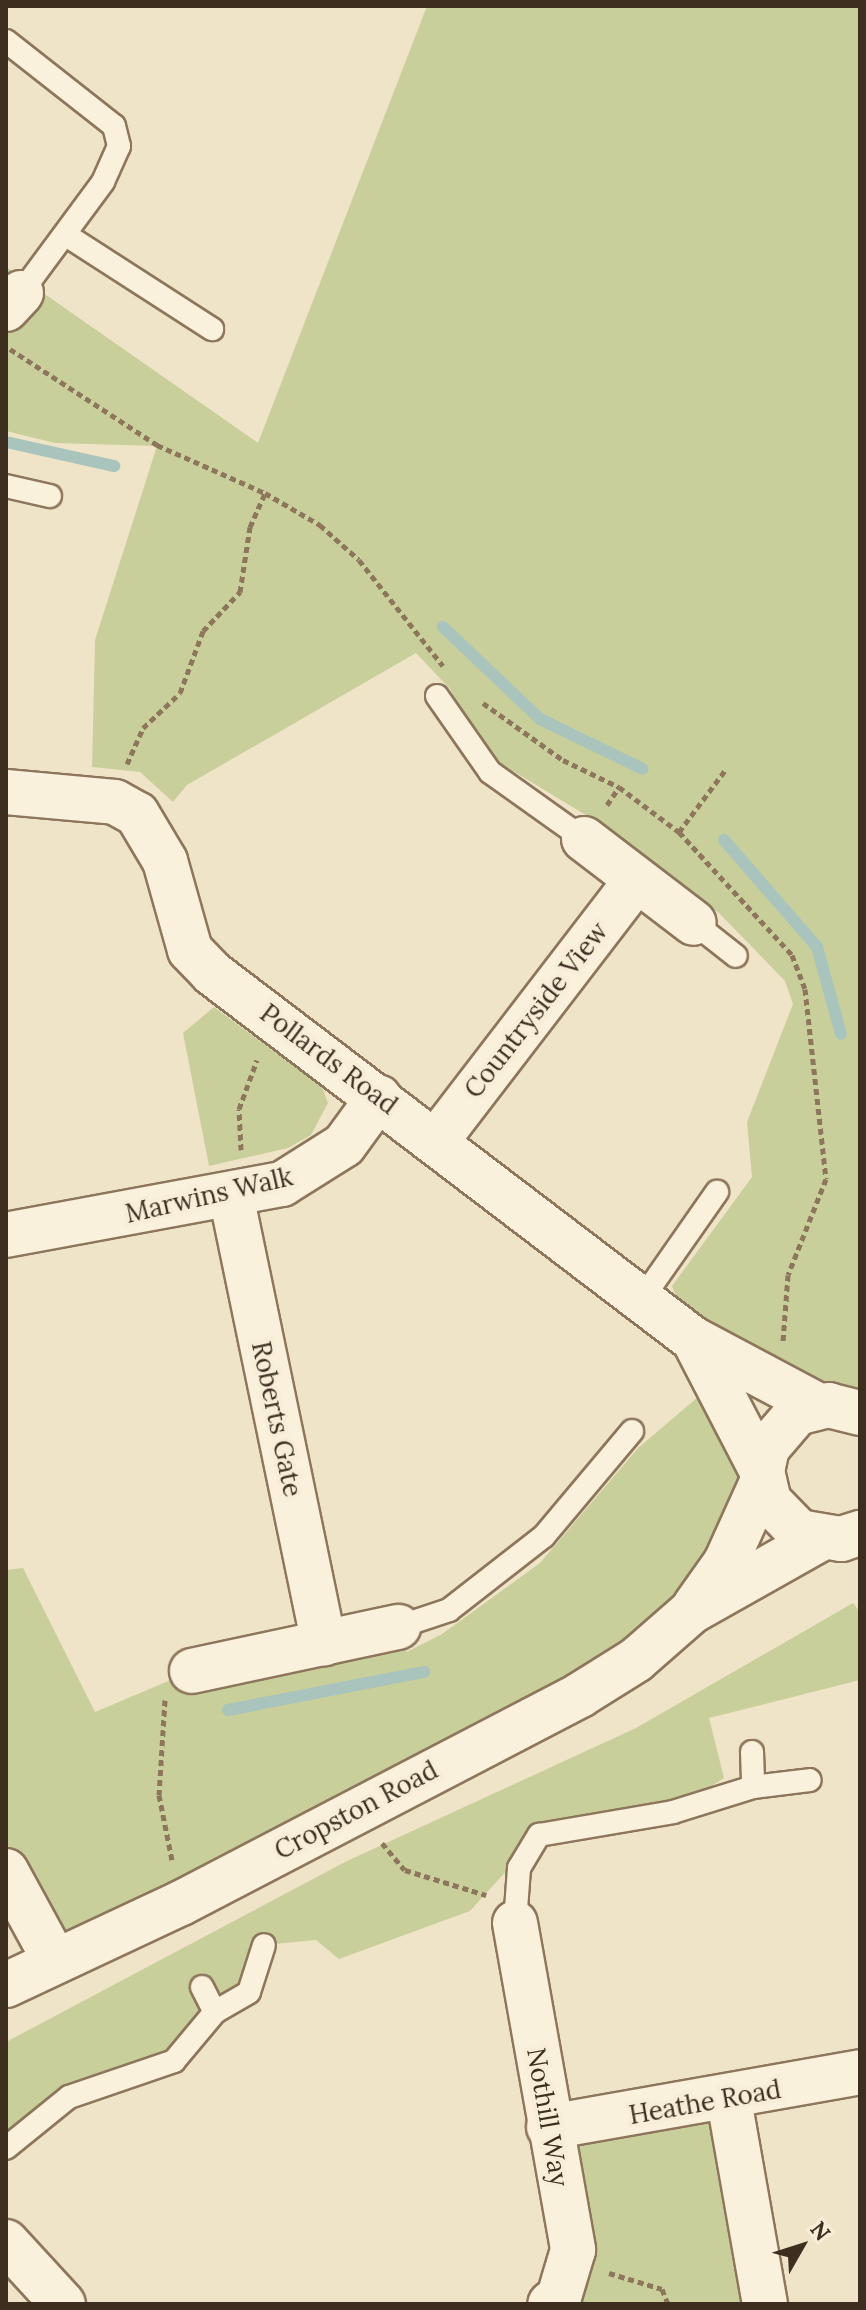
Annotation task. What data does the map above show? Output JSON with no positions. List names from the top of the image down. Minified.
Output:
{"streets":{"street":["Countryside View","Pollards Road","Marwins Walk","Roberts Gate","Cropston Road","Heathe Road","Nothill Way"]},"crossings":[["Countryside View","Pollards Road"],["Pollards Road","Marwins Walk"],["Pollards Road","Cropston Road"],["Marwins Walk","Roberts Gate"],["Heathe Road","Nothill Way"]],"north":"top right"}
